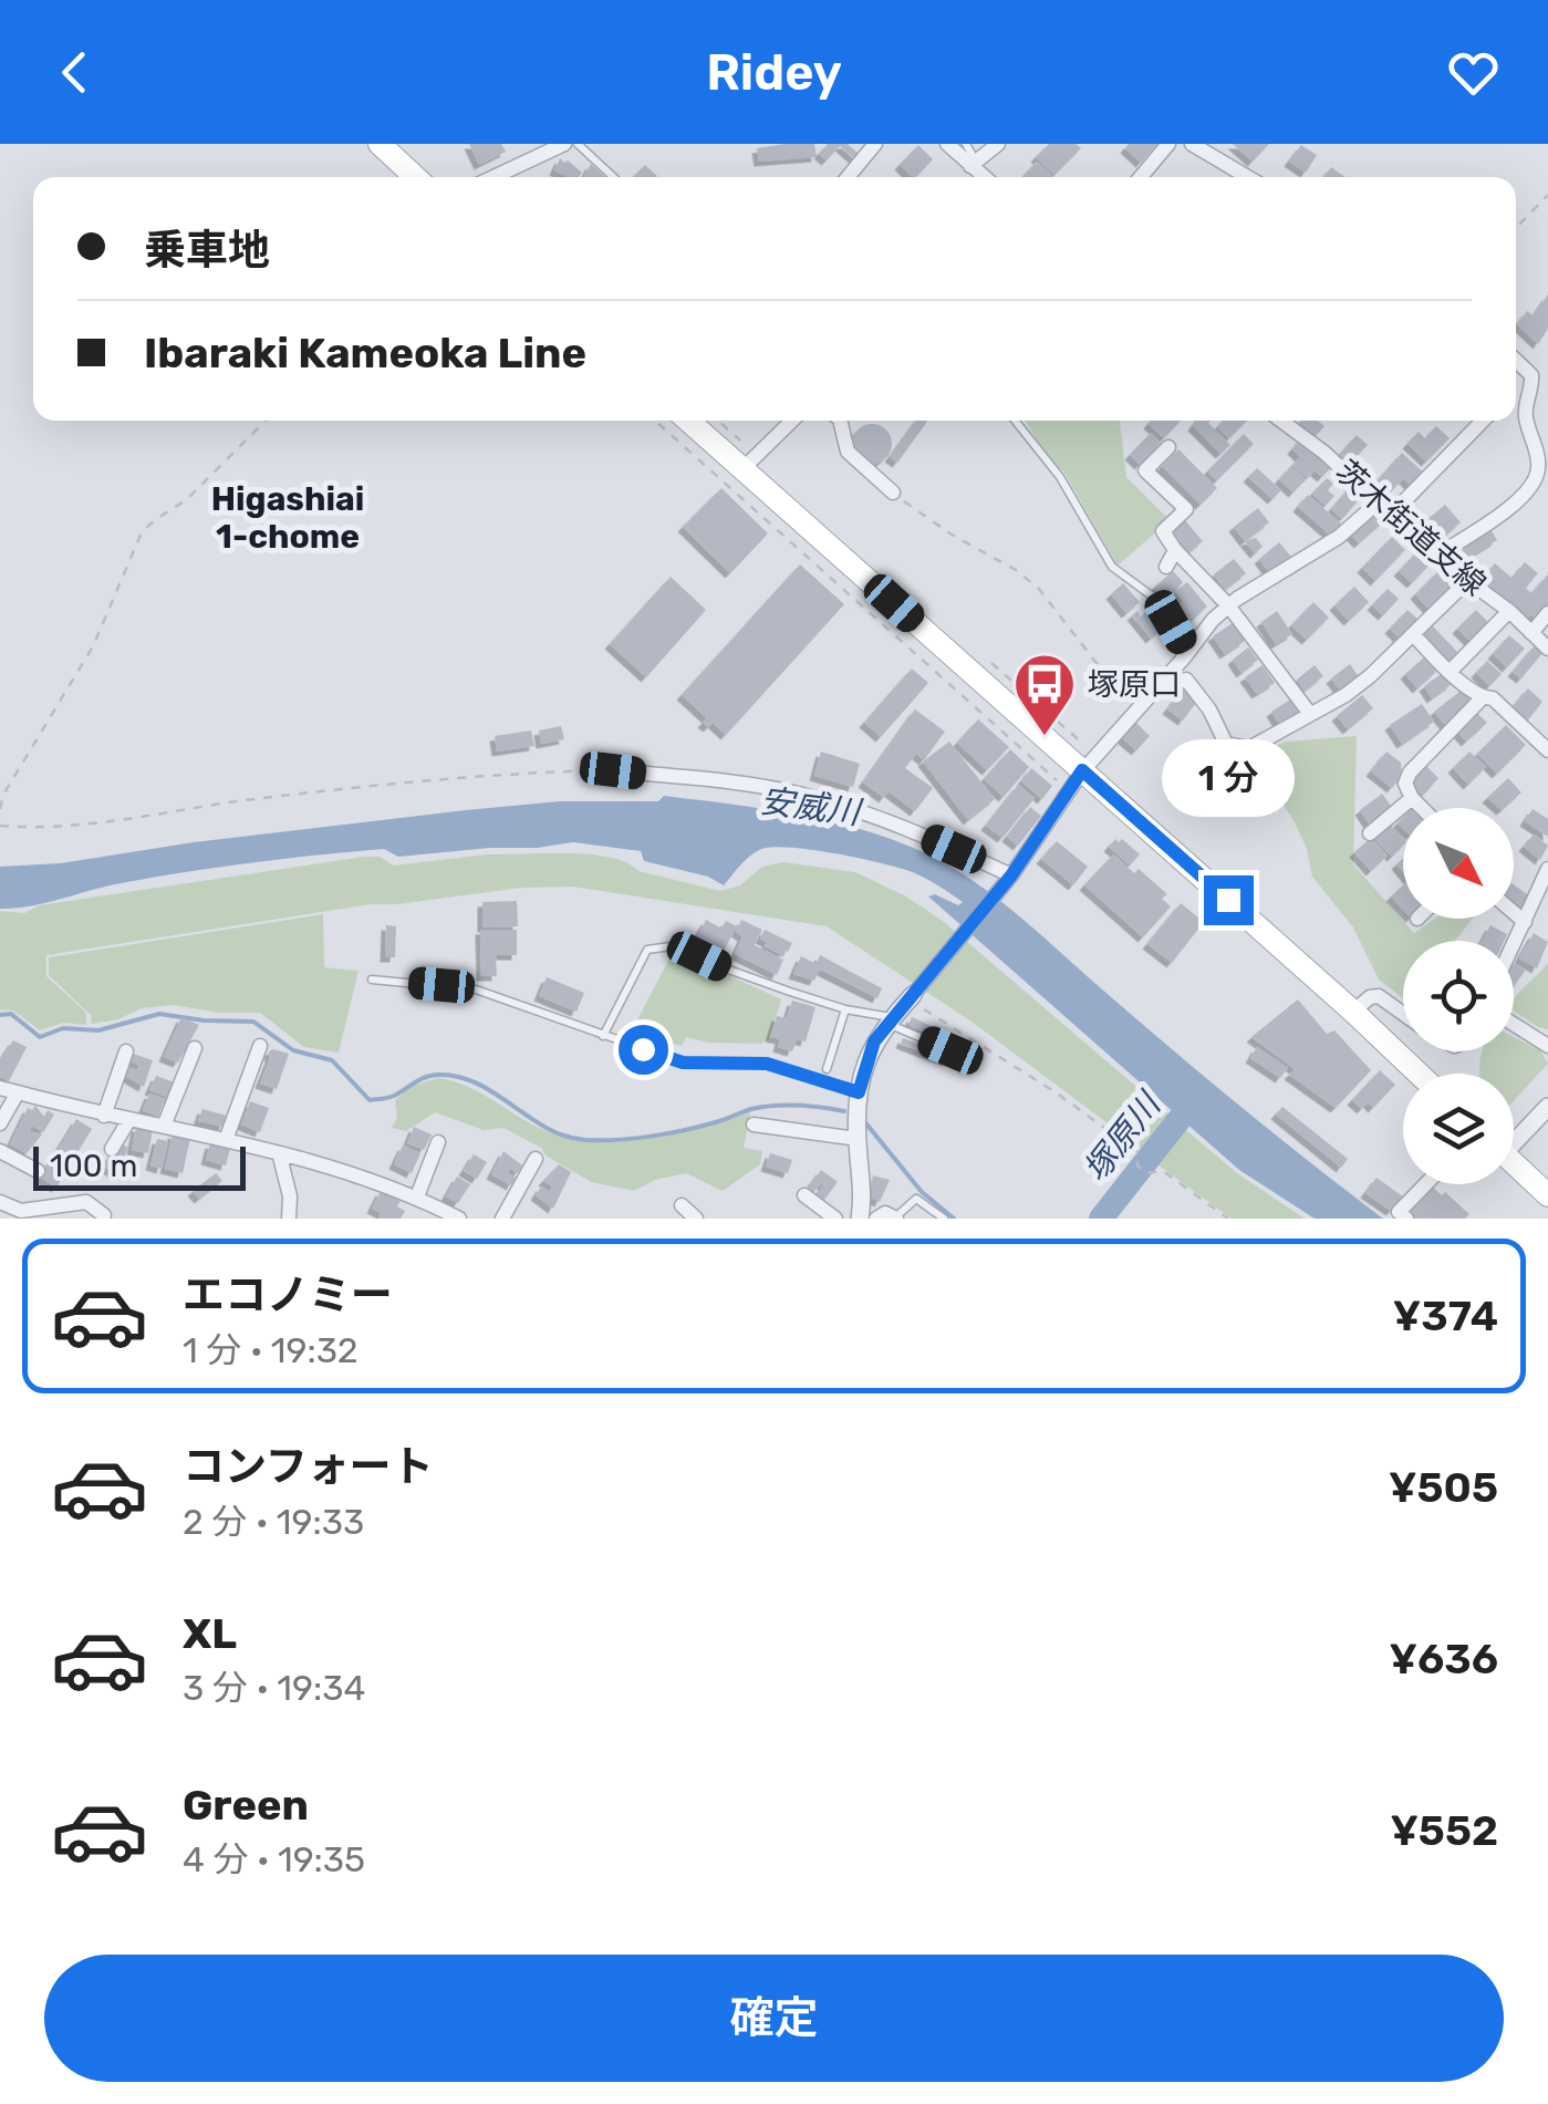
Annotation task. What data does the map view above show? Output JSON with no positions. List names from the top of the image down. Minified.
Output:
{"streets":{"street":["茨木街道支線"]},"districts":["Higashiai 1-chome"],"water":["安威川","塚原川"],"places":{"bus stop":["塚原口"]},"scale_bar":"100 m","north":"bottom right","page":{"header":"Ridey","banner":["乗車地","Ibaraki Kameoka Line"],"bubble":"1 分","scale":"100 m","list":[{"name":"エコノミー","note":"1 分 · 19:32","value":"¥374"},{"name":"コンフォート","note":"2 分 · 19:33","value":"¥505"},{"name":"XL","note":"3 分 · 19:34","value":"¥636"},{"name":"Green","note":"4 分 · 19:35","value":"¥552"}],"buttons":"確定"}}
